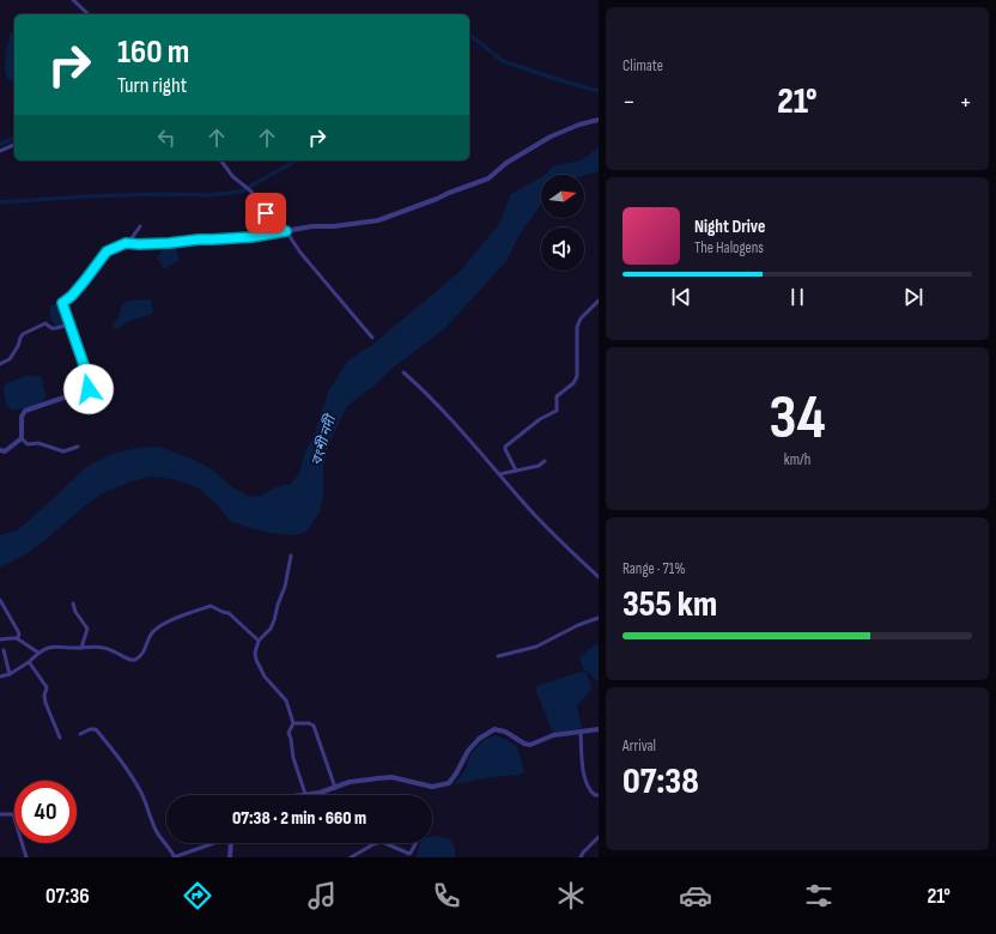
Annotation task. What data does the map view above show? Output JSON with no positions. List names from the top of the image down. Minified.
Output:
{"water":["বংশী নদী"],"north":"right","page":{"tile":["Climate",["34","km/h"],["Range · 71%","355 km"],["Arrival","07:38"]],"turn":["160 m","Turn right"],"heat":["−","21°","+"],"song":["Night Drive","The Halogens"],"limit":"40","trip":"07:38 · 2 min · 660 m","tabs":["07:36","21°"]}}
